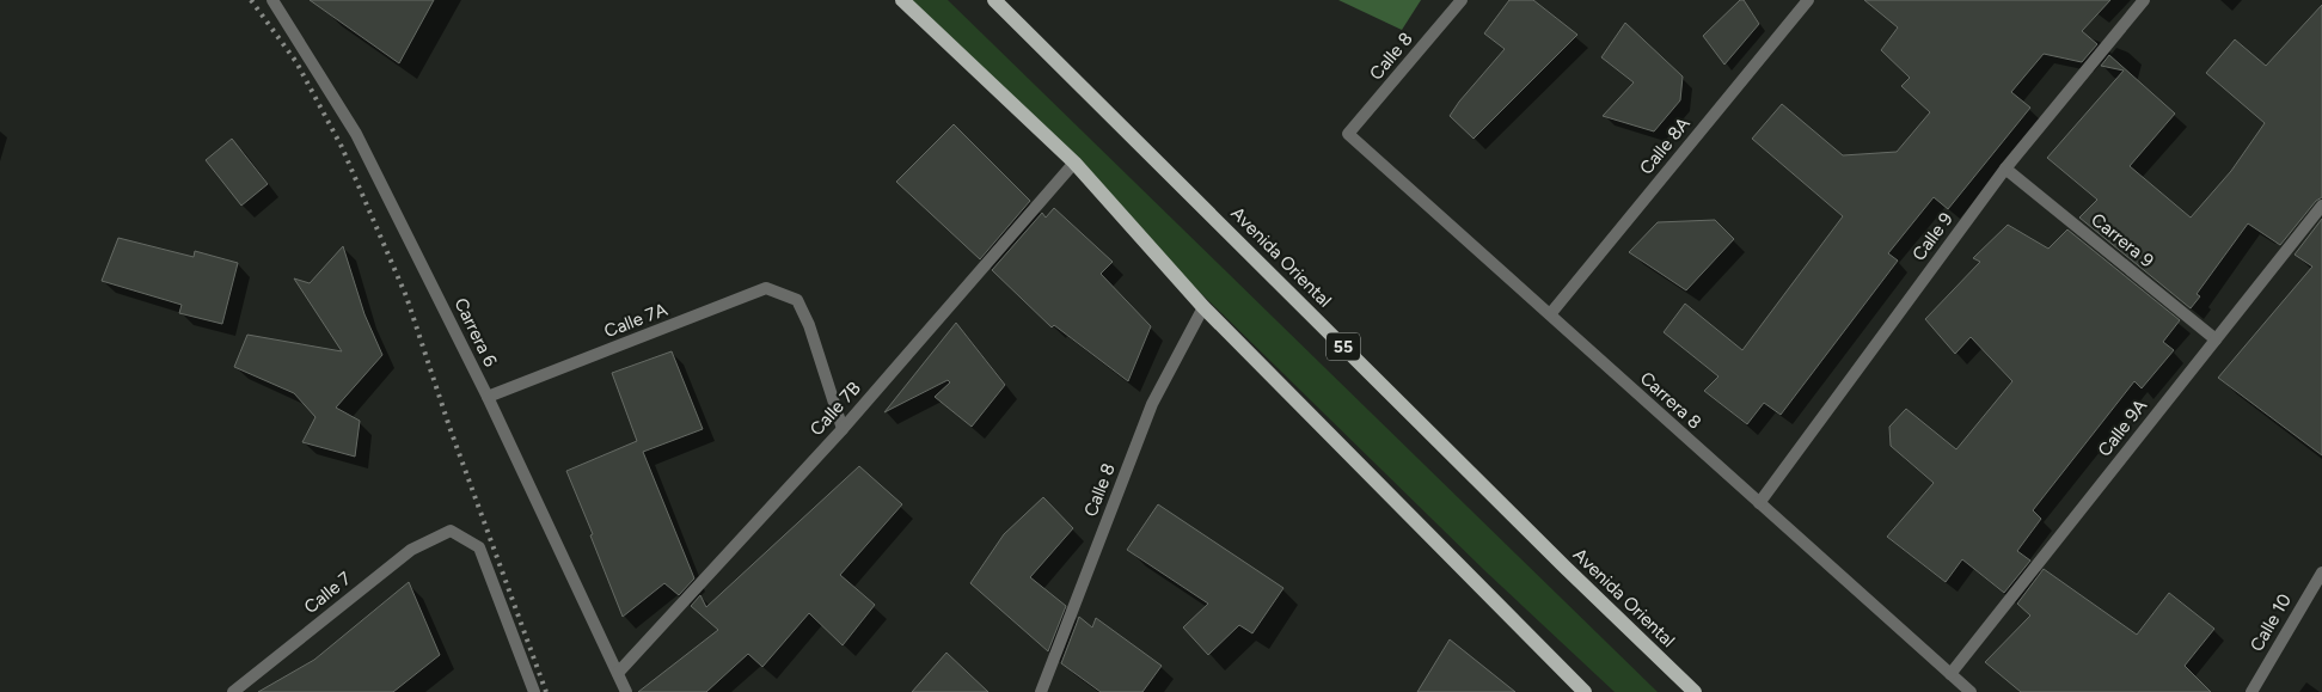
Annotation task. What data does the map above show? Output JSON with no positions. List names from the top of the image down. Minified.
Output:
{"streets":{"main road":["Avenida Oriental","55"],"street":["Calle 8","Calle 8A","Calle 9","Carrera 9","Calle 7A","Carrera 6","Carrera 8","Calle 7B","Calle 9A","Calle 7","Calle 10"]},"crossings":[["Calle 8","Carrera 8"],["Calle 8A","Carrera 8"],["Calle 9","Carrera 9"],["Calle 9","Carrera 8"],["Carrera 9","Calle 9A"],["Calle 7A","Carrera 6"],["Calle 7A","Calle 7B"],["Carrera 6","Calle 7B"],["Carrera 8","Calle 9A"]]}
